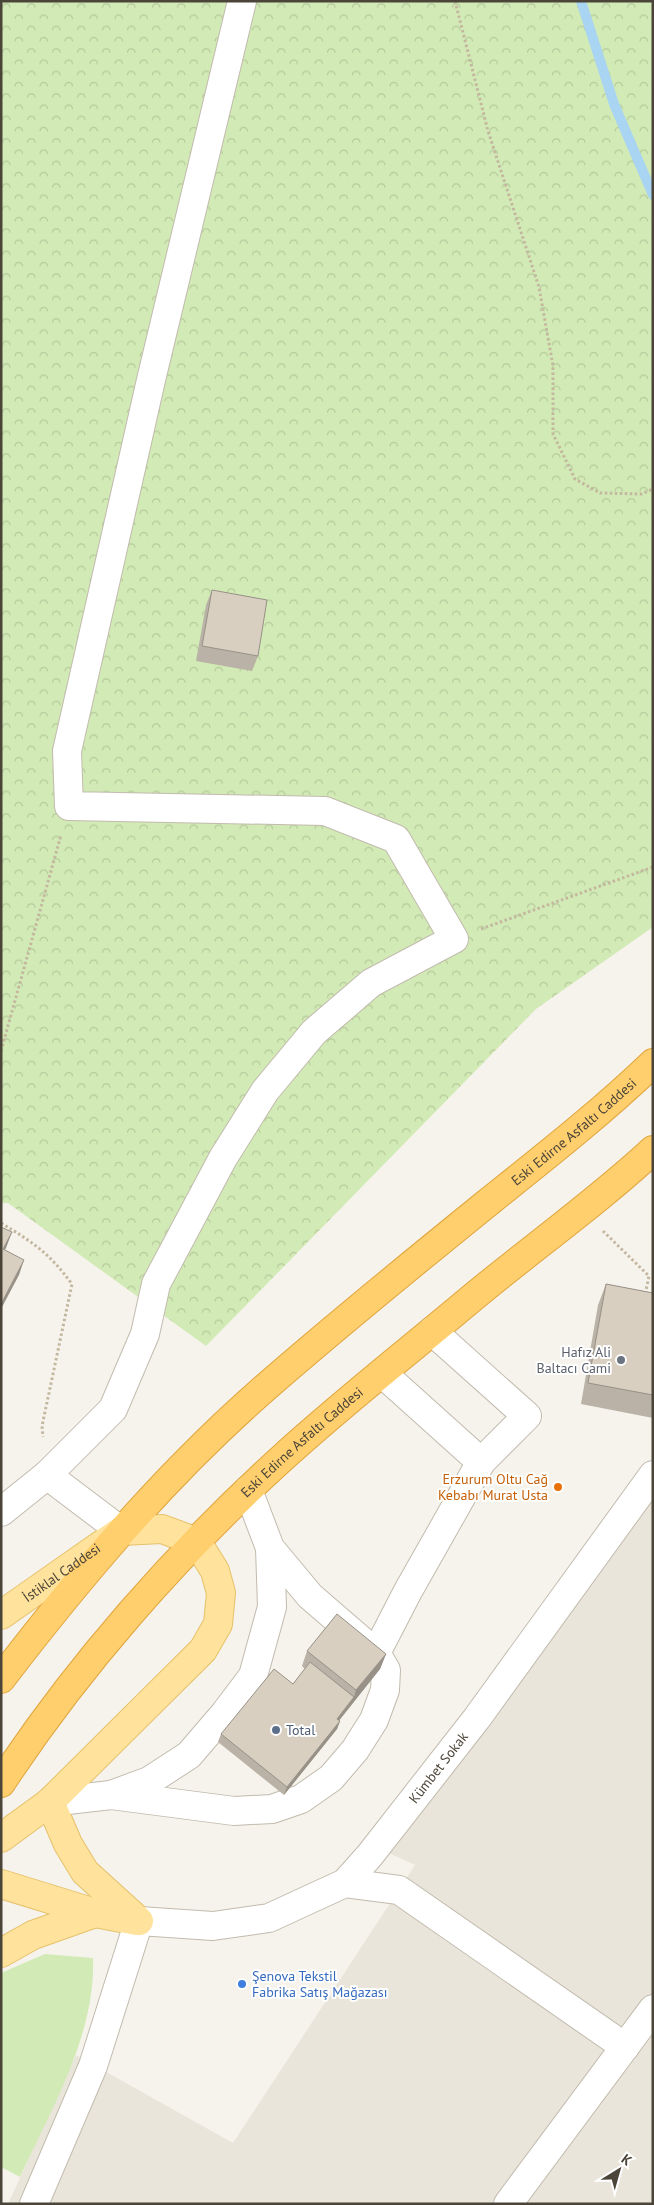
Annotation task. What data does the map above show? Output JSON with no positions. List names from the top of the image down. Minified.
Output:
{"streets":{"highway":["Eski Edirne Asfaltı Caddesi"],"main road":["İstiklal Caddesi"],"street":["Kümbet Sokak"]},"crossings":[["Eski Edirne Asfaltı Caddesi","İstiklal Caddesi"]],"places":["Hafız Ali Baltacı Cami","Erzurum Oltu Cağ Kebabı Murat Usta","Total","Şenova Tekstil Fabrika Satış Mağazası"],"north":"top right"}
